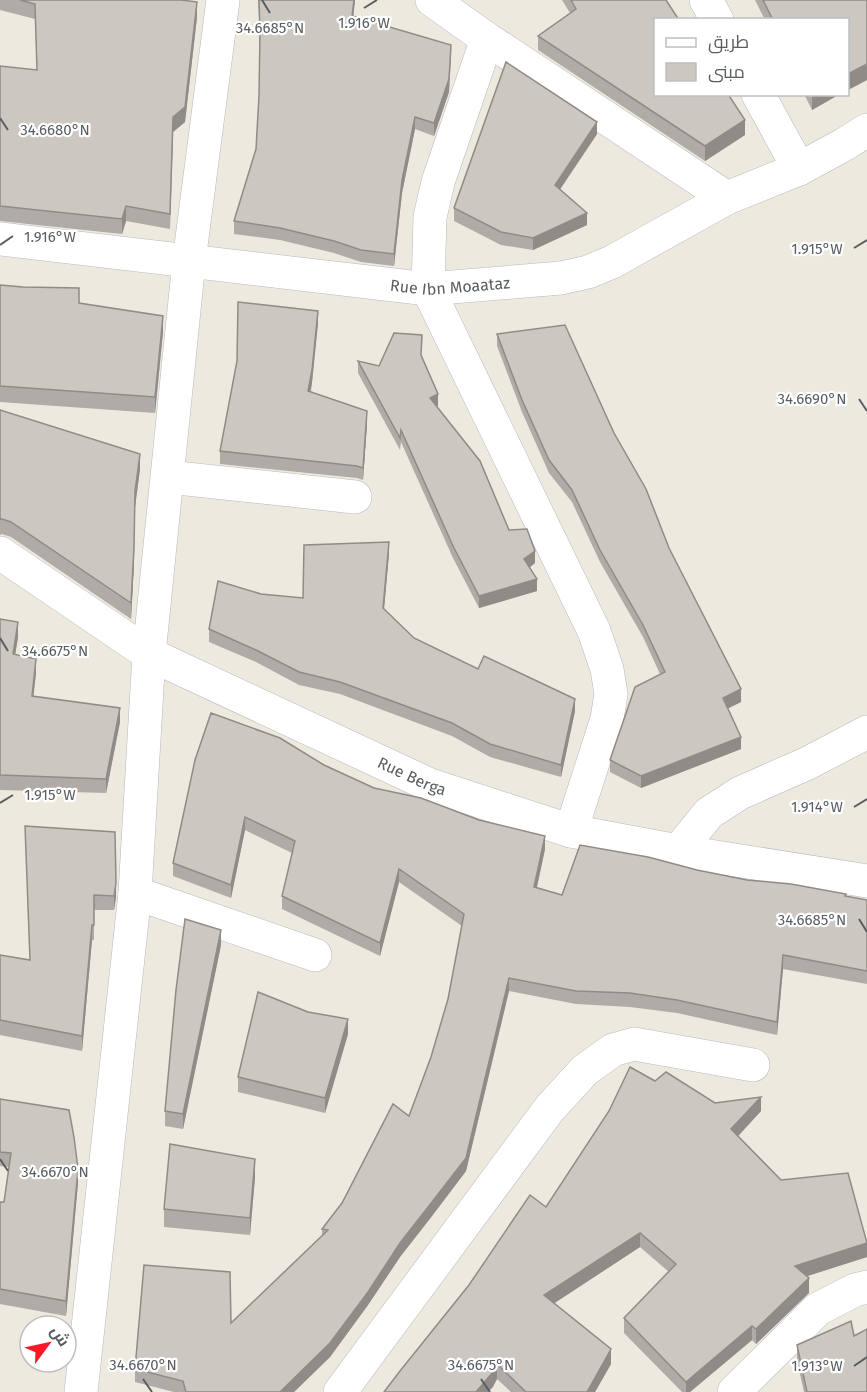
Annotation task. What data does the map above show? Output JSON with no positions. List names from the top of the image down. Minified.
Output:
{"streets":{"street":["Rue Ibn Moaataz","Rue Berga"]},"legend":["طريق","مبنى"],"north":"top right","coordinates":["1.916°W","34.6685°N","34.6680°N","1.915°W","34.6690°N","34.6675°N","1.914°W","34.6670°N","1.913°W"]}
